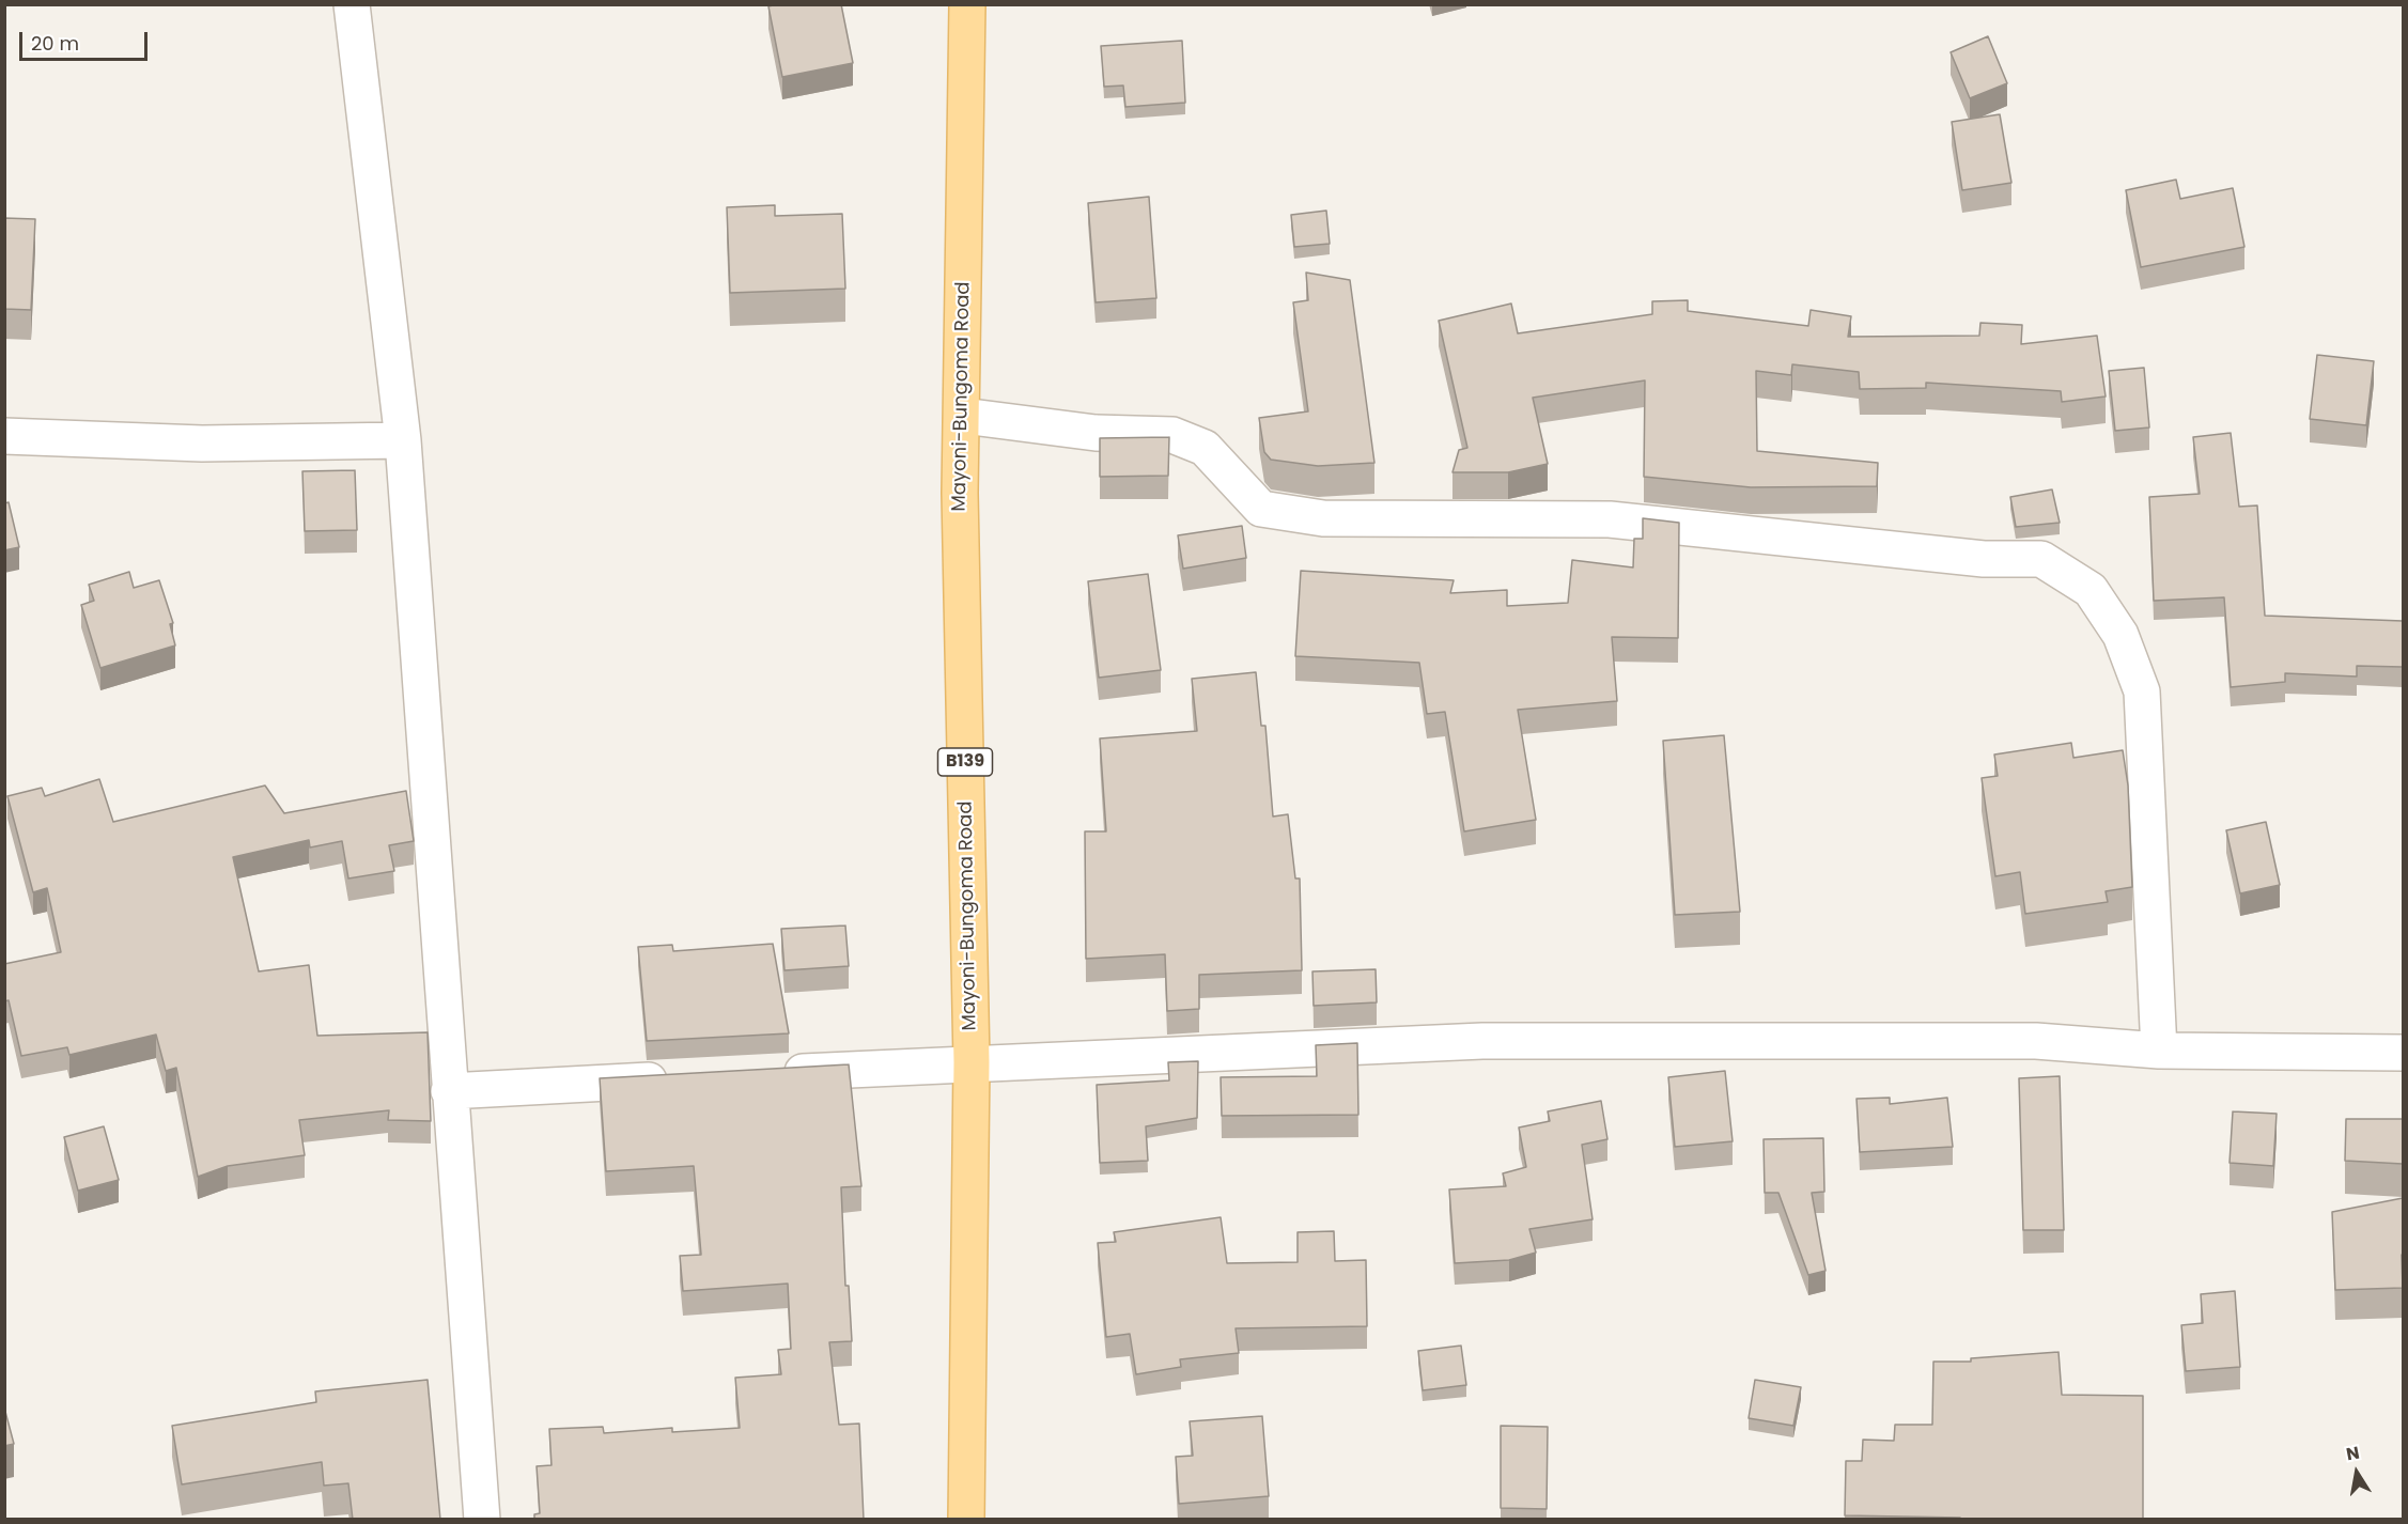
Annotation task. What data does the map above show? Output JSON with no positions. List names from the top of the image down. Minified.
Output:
{"streets":{"main road":["Mayoni-Bungoma Road","B139"]},"scale_bar":"20 m","north":"top"}
